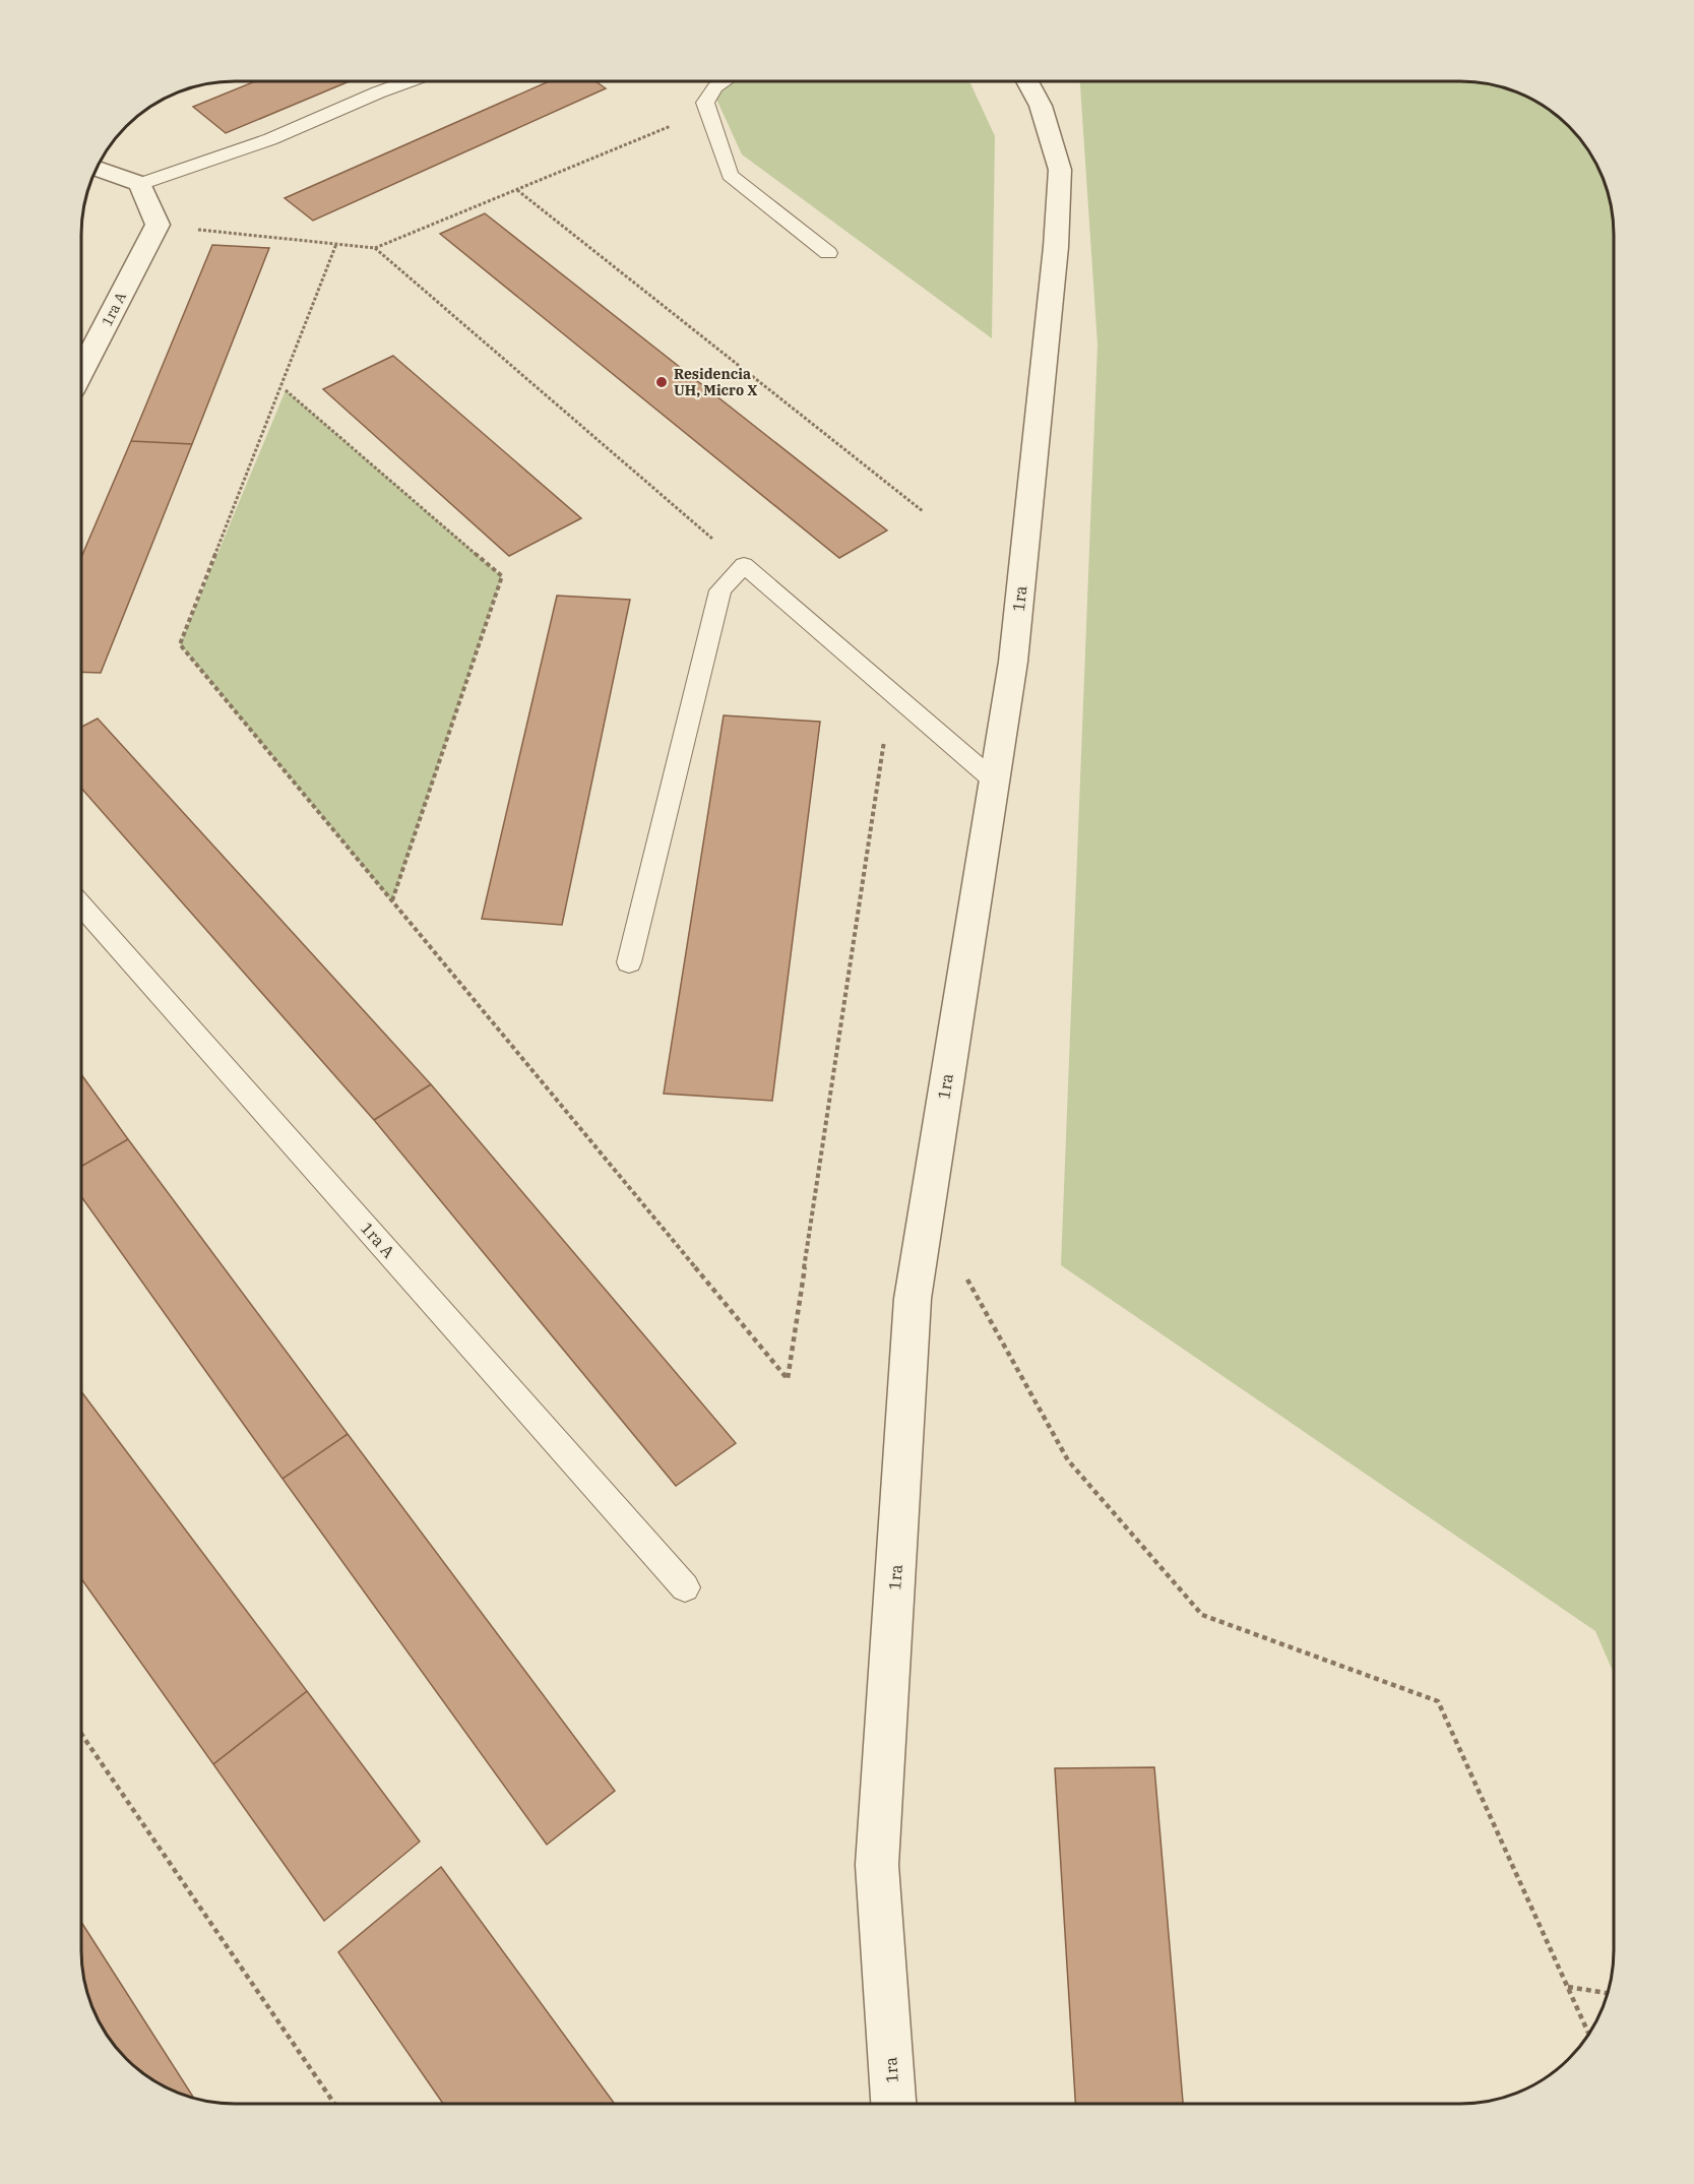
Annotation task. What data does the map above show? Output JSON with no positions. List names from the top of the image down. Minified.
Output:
{"streets":{"street":["1ra A","1ra"]},"places":["Residencia UH, Micro X"]}
